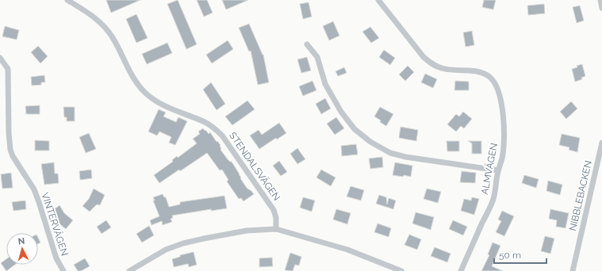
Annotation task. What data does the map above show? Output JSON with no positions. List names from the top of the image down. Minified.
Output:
{"streets":{"street":["STENDALSVÄGEN","ALMVÄGEN","NIBBLEBACKEN","VINTERVÄGEN"]},"scale_bar":"50 m","north":"top"}
